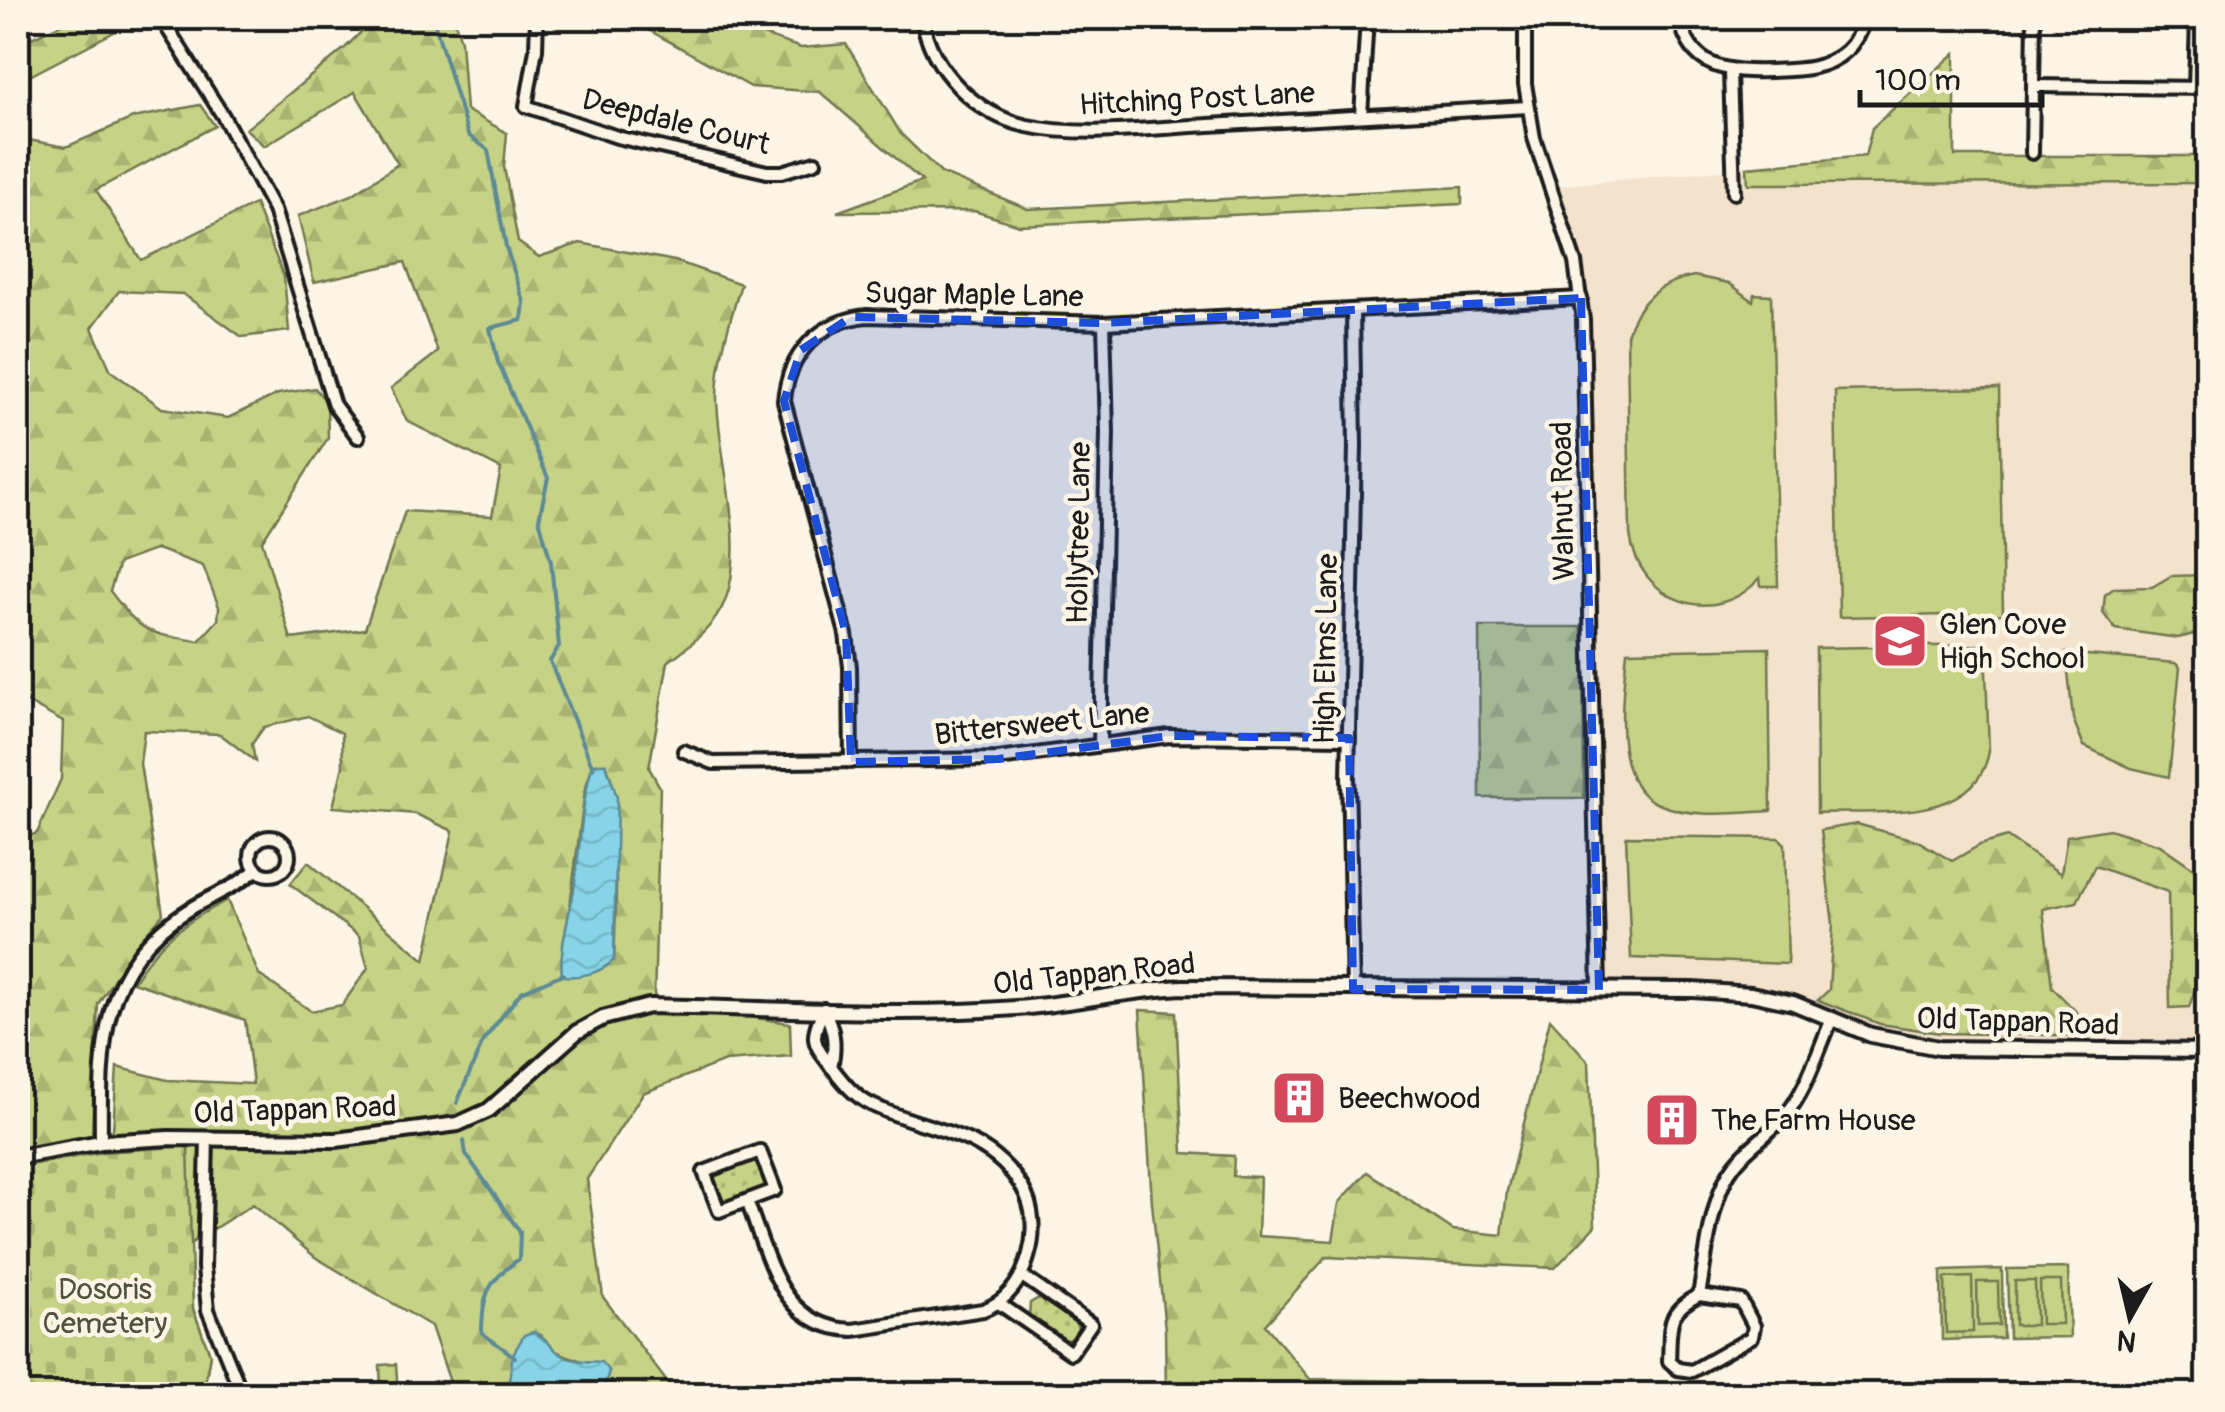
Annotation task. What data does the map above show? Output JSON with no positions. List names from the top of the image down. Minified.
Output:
{"streets":{"street":["Hitching Post Lane","Deepdale Court","Sugar Maple Lane","Walnut Road","Hollytree Lane","High Elms Lane","Bittersweet Lane","Old Tappan Road"]},"crossings":[["Hitching Post Lane","Walnut Road"],["Sugar Maple Lane","Walnut Road"],["Sugar Maple Lane","Hollytree Lane"],["Sugar Maple Lane","High Elms Lane"],["Sugar Maple Lane","Bittersweet Lane"],["Walnut Road","Old Tappan Road"],["Hollytree Lane","Bittersweet Lane"],["High Elms Lane","Bittersweet Lane"],["High Elms Lane","Old Tappan Road"]],"parks":["Dosoris Cemetery"],"places":{"school or university":["Glen Cove High School"],"building":["Beechwood","The Farm House"]},"scale_bar":"100 m","north":"bottom"}
